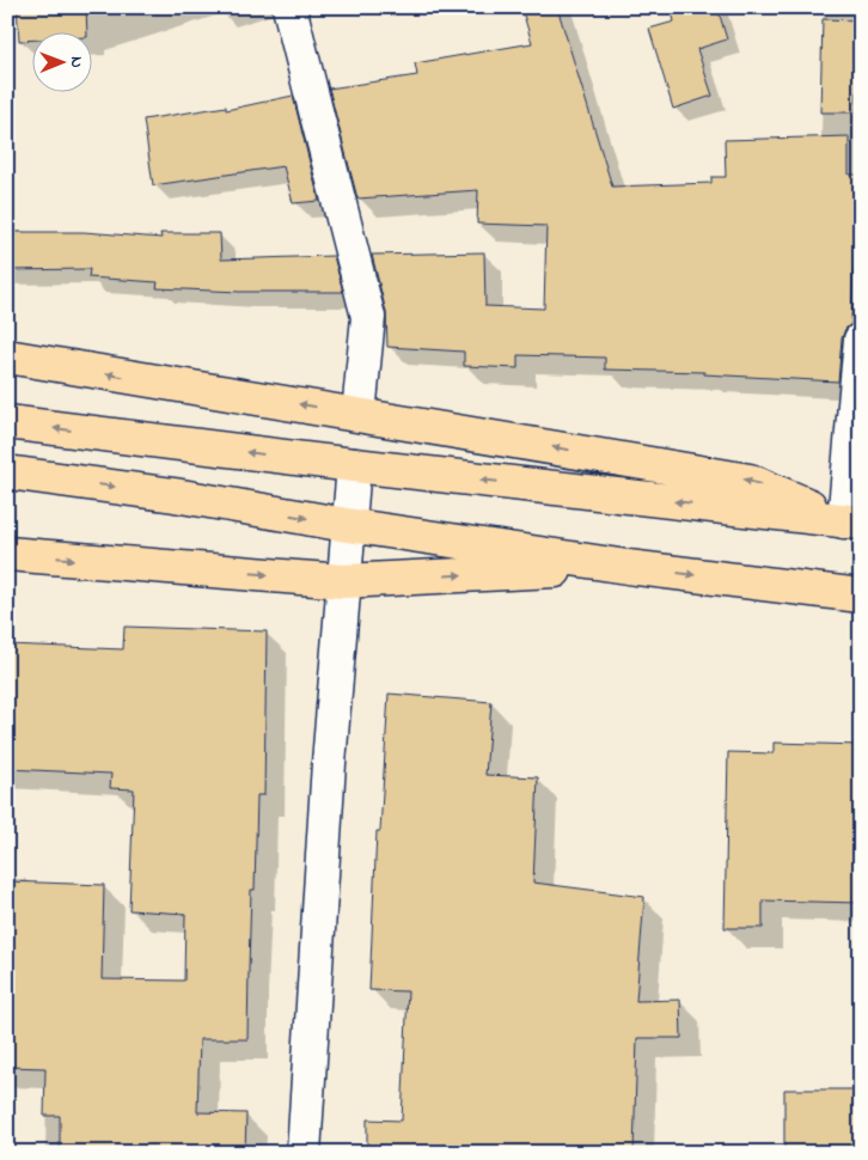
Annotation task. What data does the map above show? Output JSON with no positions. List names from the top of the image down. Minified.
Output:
{"north":"right"}
